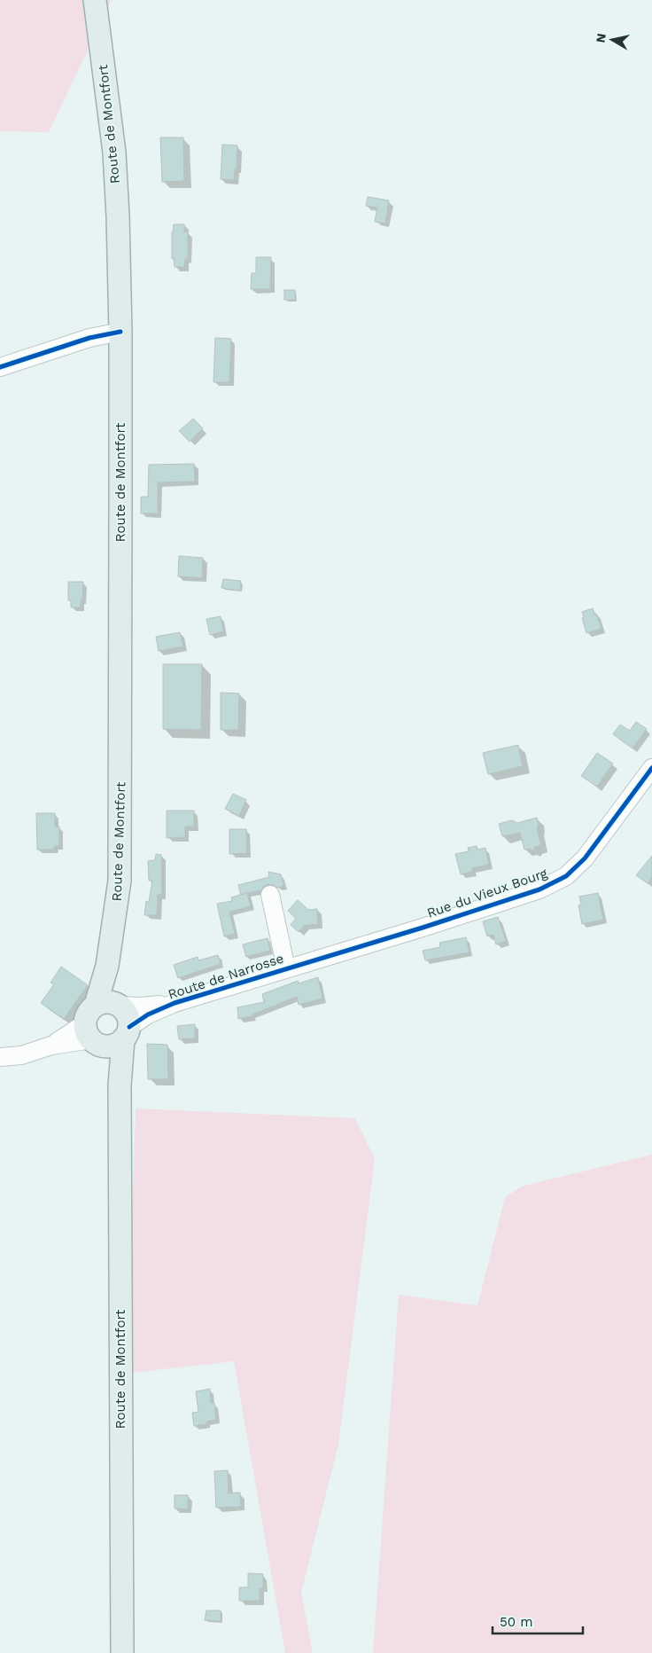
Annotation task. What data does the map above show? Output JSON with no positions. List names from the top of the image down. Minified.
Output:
{"streets":{"main road":["Route de Montfort"],"street":["Rue du Vieux Bourg","Route de Narrosse"]},"crossings":[["Route de Montfort","Route de Narrosse"],["Rue du Vieux Bourg","Route de Narrosse"]],"scale_bar":"50 m","north":"left"}
